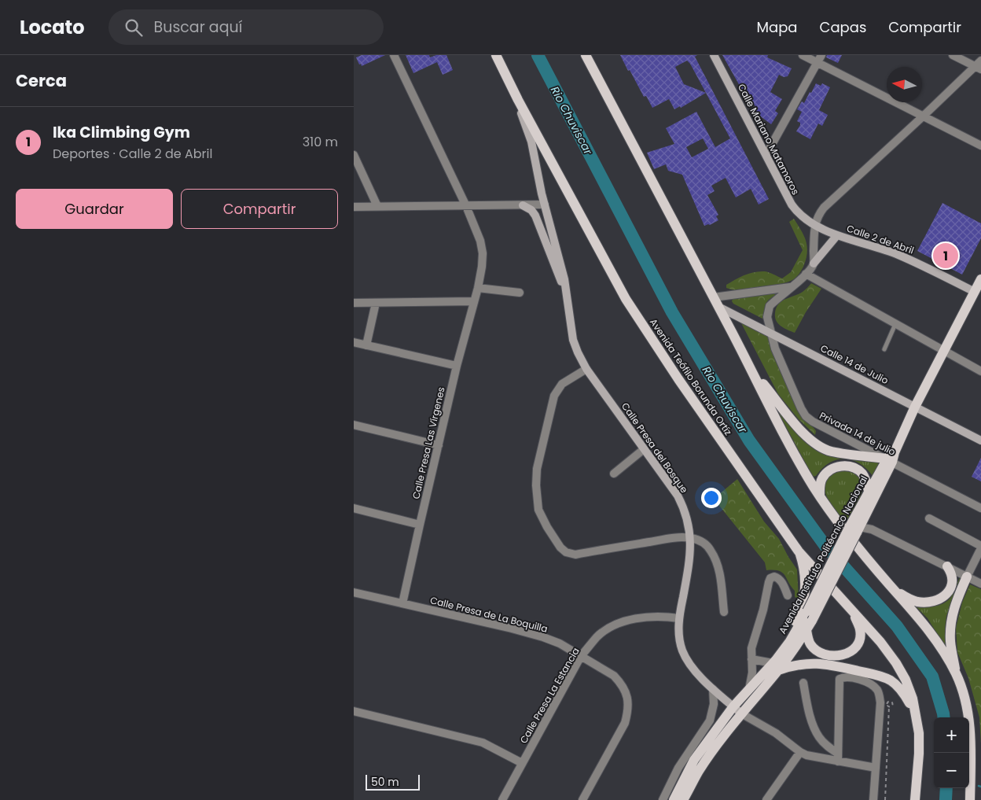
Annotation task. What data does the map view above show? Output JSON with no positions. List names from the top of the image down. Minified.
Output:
{"streets":{"main road":["Avenida Teófilo Borunda Ortíz","Avenida Instituto Politécnico Nacional"],"street":["Calle Mariano Matamoros","Calle 2 de Abril","Calle 14 de Julio","Privada 14 de julio","Calle Presa Las Vírgenes","Calle Presa del Bosque","Calle Presa de La Boquilla","Calle Presa La Estancia"]},"crossings":[["Calle Mariano Matamoros","Calle 2 de Abril"],["Calle 2 de Abril","Avenida Instituto Politécnico Nacional"],["Calle 14 de Julio","Privada 14 de julio"],["Calle 14 de Julio","Avenida Instituto Politécnico Nacional"],["Privada 14 de julio","Avenida Instituto Politécnico Nacional"],["Calle Presa Las Vírgenes","Calle Presa de La Boquilla"],["Calle Presa del Bosque","Avenida Instituto Politécnico Nacional"],["Calle Presa del Bosque","Calle Presa La Estancia"],["Calle Presa de La Boquilla","Calle Presa La Estancia"]],"water":["Rio Chuviscar"],"scale_bar":"50 m","north":"left","page":{"header":"Locato","search":"Buscar aquí","nav":["Mapa","Capas","Compartir"],"heading":"Cerca","list":[{"mark":"1","name":"Ika Climbing Gym","note":"Deportes · Calle 2 de Abril","value":"310 m"}],"buttons":["Guardar","Compartir"],"pins":"1","map_buttons":["+","−"],"scale":"50 m"}}
